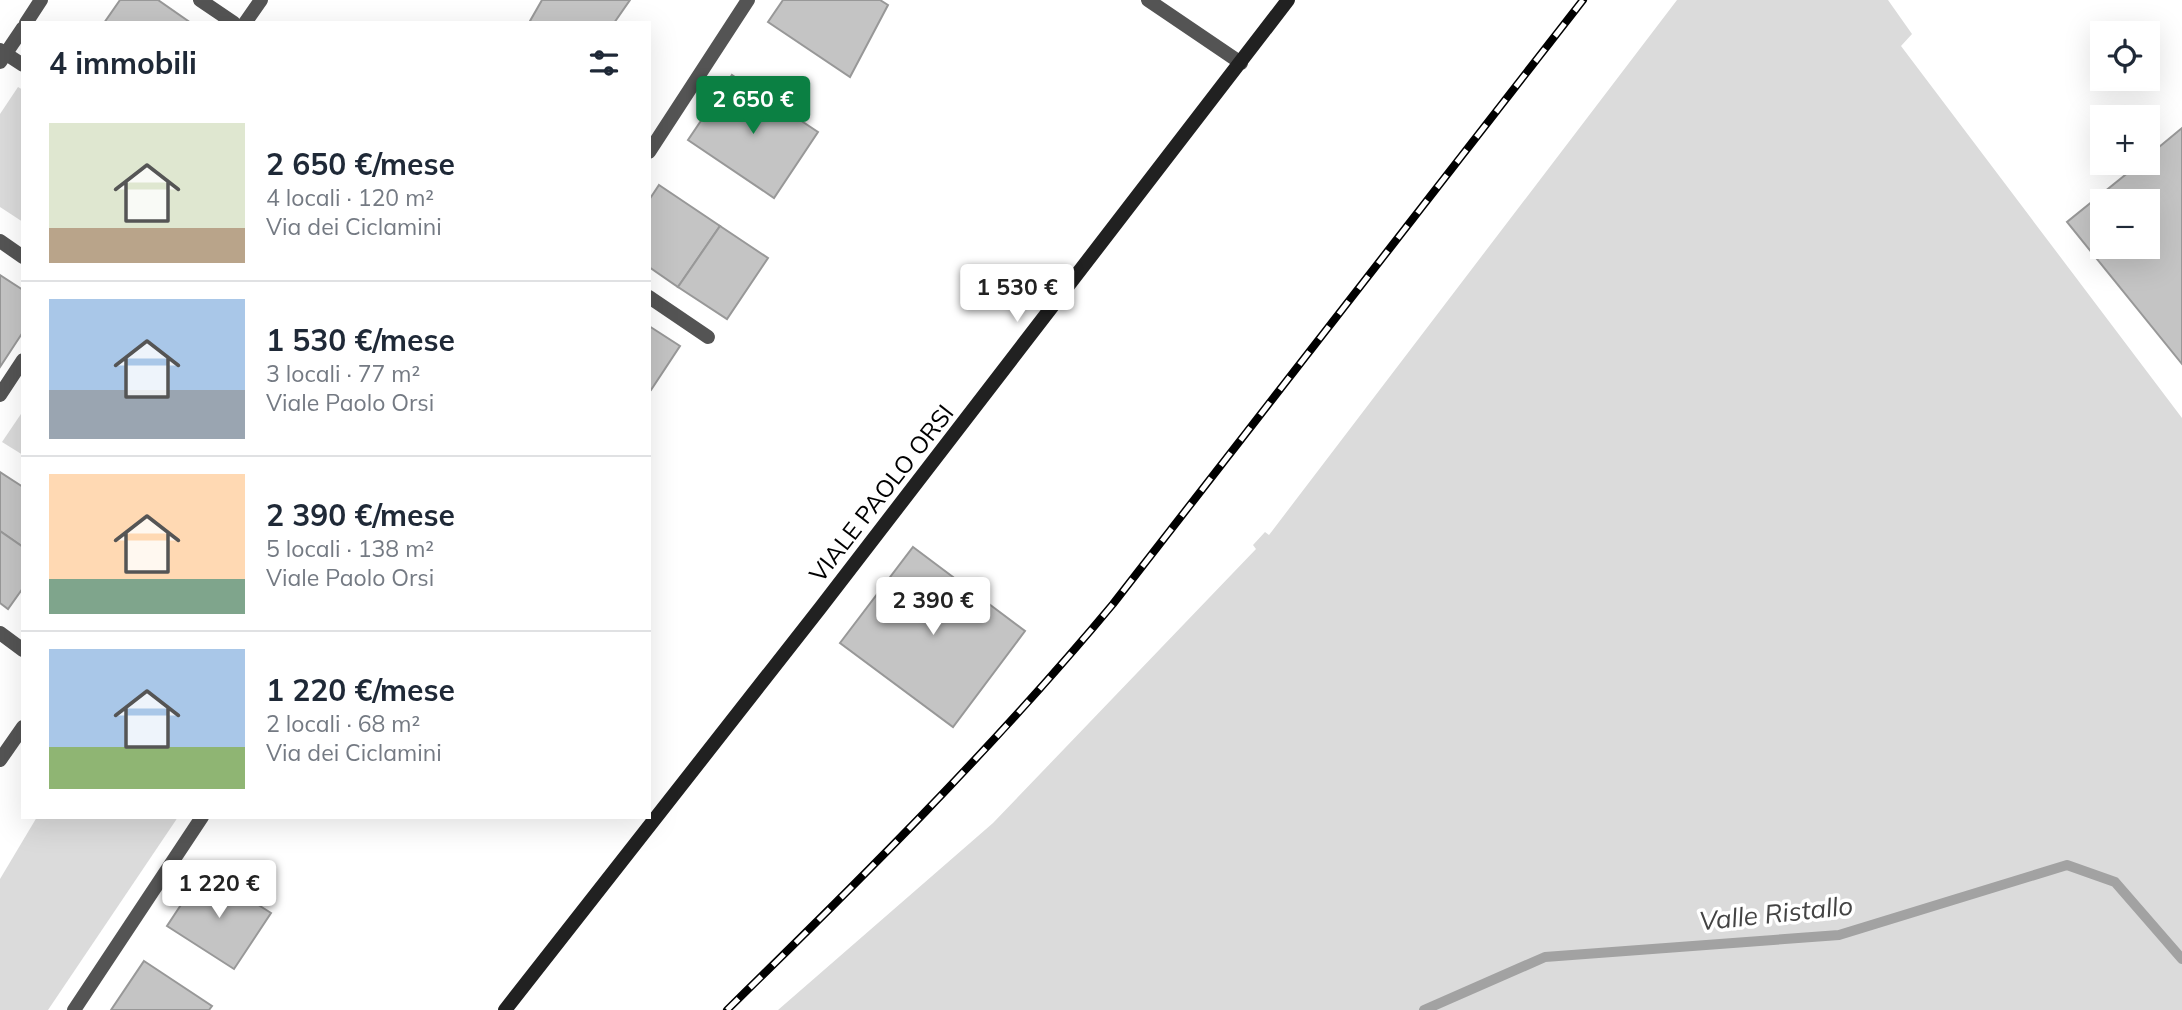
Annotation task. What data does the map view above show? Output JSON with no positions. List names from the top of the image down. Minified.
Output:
{"streets":{"main road":["VIALE PAOLO ORSI"]},"water":["Valle Ristallo"],"page":{"map_buttons":["+","−"],"heading":"4 immobili","price":["2 650 €","1 530 €","2 390 €","1 220 €"],"list":[{"name":"2 650 €/mese","note":"4 locali · 120 m² · Via dei Ciclamini"},{"name":"1 530 €/mese","note":"3 locali · 77 m² · Viale Paolo Orsi"},{"name":"2 390 €/mese","note":"5 locali · 138 m² · Viale Paolo Orsi"},{"name":"1 220 €/mese","note":"2 locali · 68 m² · Via dei Ciclamini"}]}}
